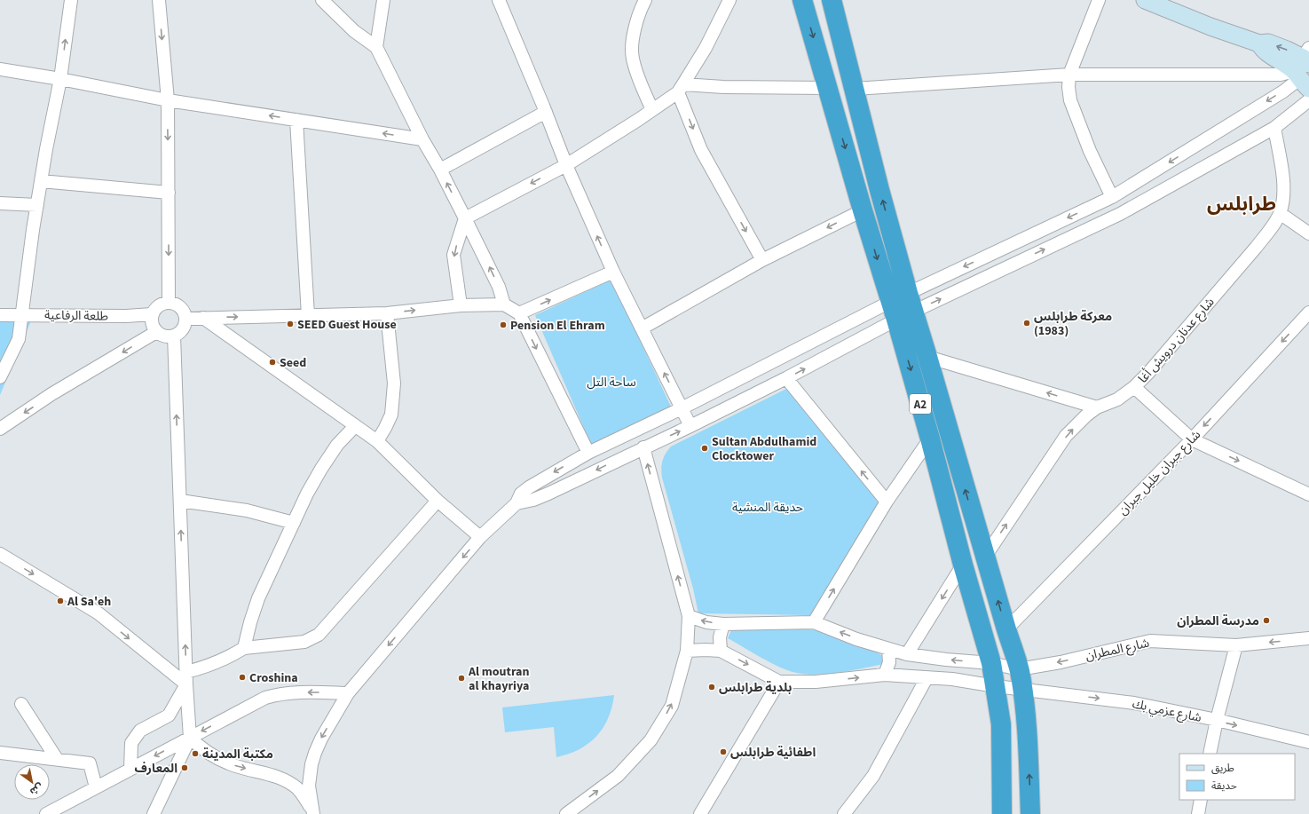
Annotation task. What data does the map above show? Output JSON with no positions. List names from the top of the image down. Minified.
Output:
{"streets":{"highway":["A2"],"street":["طلعة الرفاعية","شارع عدنان درويش أغا","شارع جبران خليل جبران","شارع المطران","شارع عزمي بك"]},"crossings":[["شارع عدنان درويش أغا","A2"],["A2","شارع جبران خليل جبران"],["A2","شارع المطران"],["A2","شارع عزمي بك"]],"one_way":["شارع جبران خليل جبران","شارع المطران","شارع عزمي بك"],"districts":["طرابلس"],"parks":["ساحة التل","حديقة المنشية"],"places":["معركة طرابلس (1983)","SEED Guest House","Pension El Ehram","Seed","Sultan Abdulhamid Clocktower","Al Sa'eh","مدرسة المطران","Croshina","Al moutran al khayriya","بلدية طرابلس","اطفائية طرابلس","مكتبة المدينة","المعارف"],"legend":["طريق","حديقة"],"north":"bottom right"}
